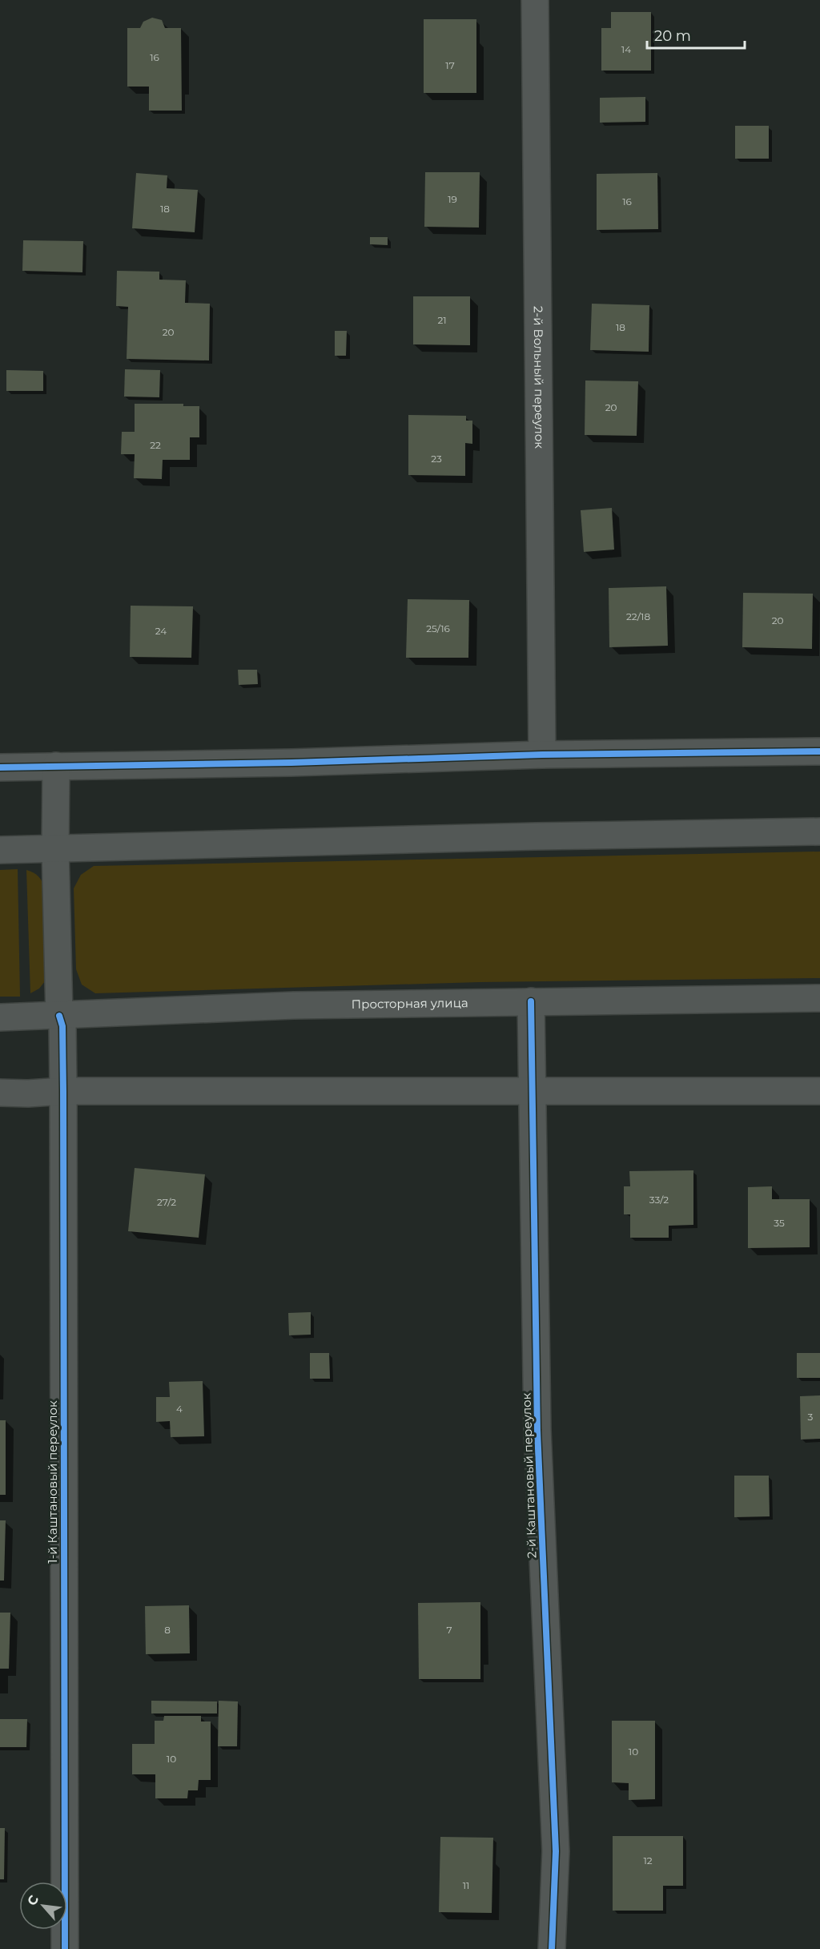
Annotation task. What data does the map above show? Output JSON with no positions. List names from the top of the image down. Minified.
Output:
{"streets":{"street":["2-й Вольный переулок","Просторная улица","2-й Каштановый переулок","1-й Каштановый переулок"]},"crossings":[["Просторная улица","2-й Каштановый переулок"],["Просторная улица","1-й Каштановый переулок"]],"house_numbers":["14","16","17","19","16","18","21","18","20","20","22","23","22/18","20","25/16","24","33/2","27/2","35","4","3","8","7","10","10","12","11"],"scale_bar":"20 m","north":"top left"}
